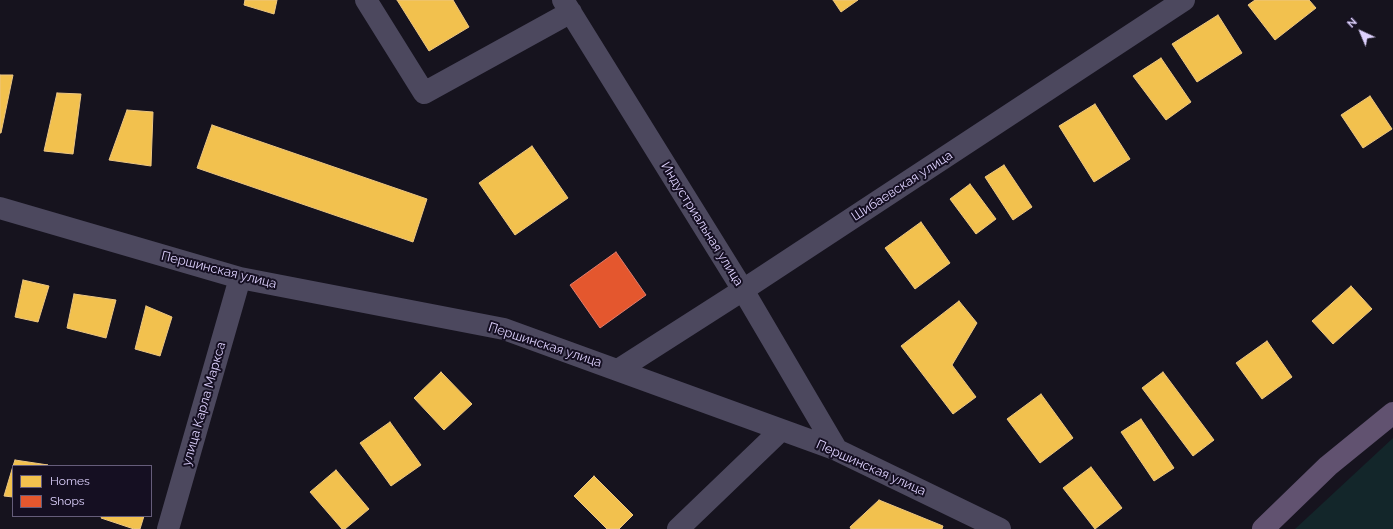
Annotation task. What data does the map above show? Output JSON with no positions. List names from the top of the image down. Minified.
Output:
{"streets":{"street":["Шибаевская улица","Индустриальная улица","Першинская улица","улица Карла Маркса"]},"crossings":[["Шибаевская улица","Индустриальная улица"],["Шибаевская улица","Першинская улица"],["Индустриальная улица","Першинская улица"],["Першинская улица","улица Карла Маркса"]],"legend":["Homes","Shops"],"north":"top left"}
